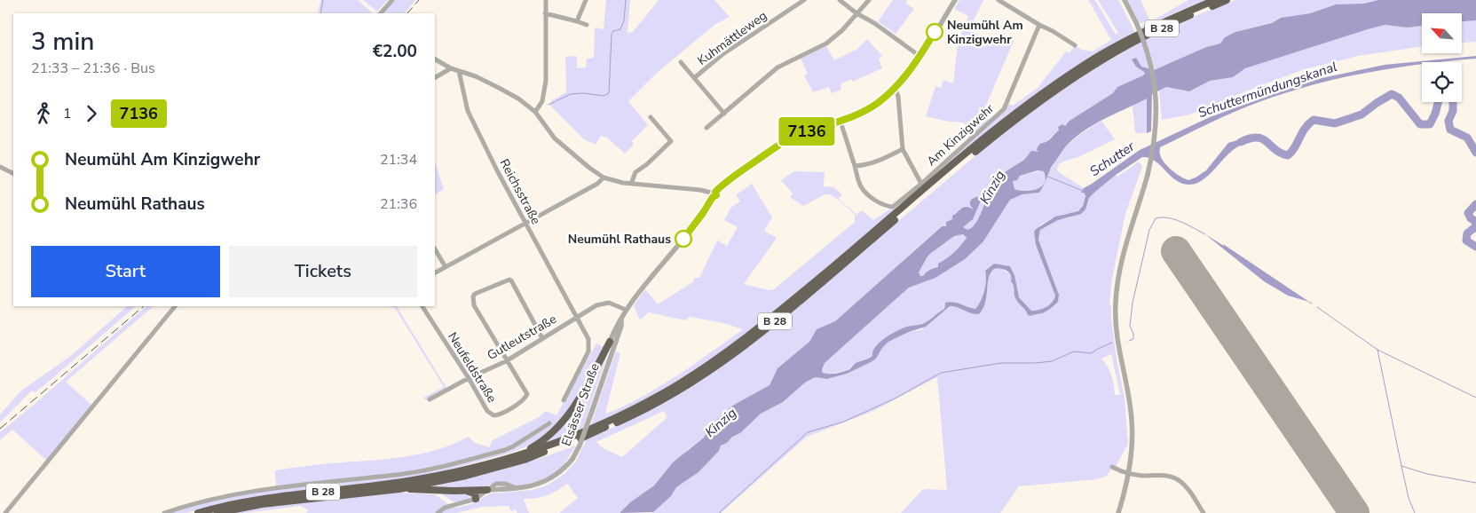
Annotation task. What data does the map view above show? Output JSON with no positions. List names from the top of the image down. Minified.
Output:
{"streets":{"highway":["B 28"],"street":["Kuhmättleweg","Am Kinzigwehr","Reichsstraße","Gutleutstraße","Neufeldstraße","Elsässer Straße"]},"crossings":[["Reichsstraße","Gutleutstraße"],["Gutleutstraße","Neufeldstraße"],["Gutleutstraße","Elsässer Straße"]],"water":["Schuttermündungskanal","Schutter","Kinzig"],"places":["Neumühl Am Kinzigwehr","Neumühl Rathaus"],"lines":["bus line 7136"],"north":"top left","page":{"on_map":"7136","heading":["3 min","21:33 – 21:36 · Bus","€2.00"],"legs":["1","7136"],"list":[{"name":"Neumühl Am Kinzigwehr","value":"21:34"},{"name":"Neumühl Rathaus","value":"21:36"}],"buttons":["Start","Tickets"]}}
